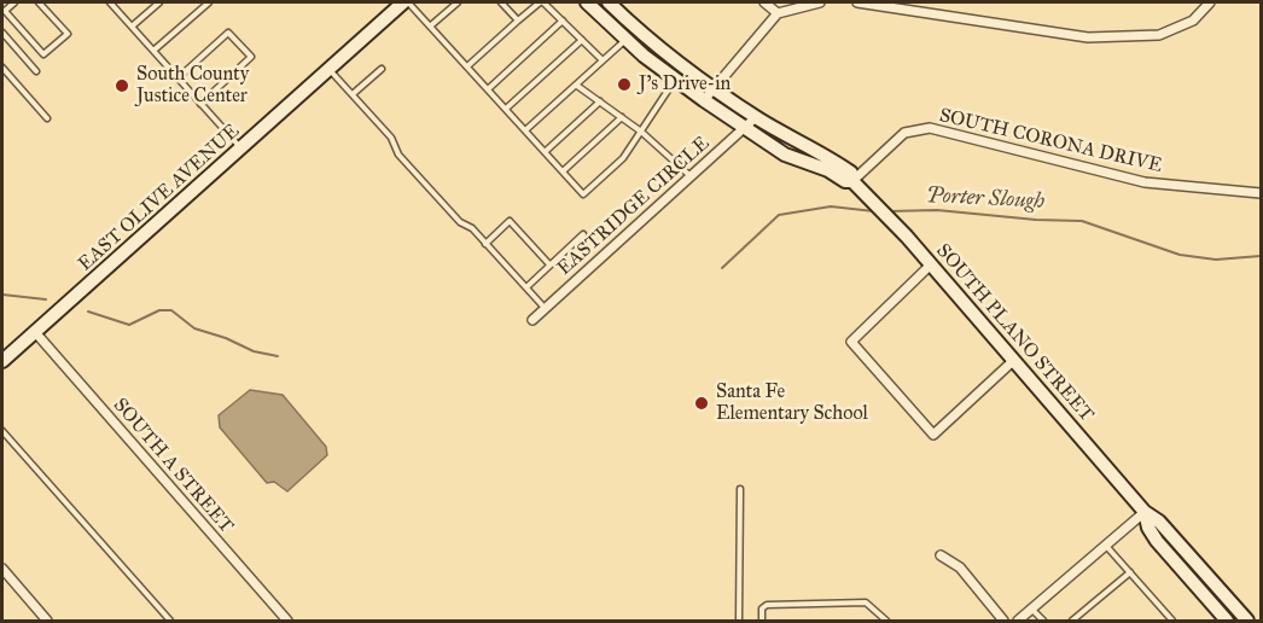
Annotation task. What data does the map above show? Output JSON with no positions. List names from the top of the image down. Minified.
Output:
{"streets":{"main road":["EAST OLIVE AVENUE","SOUTH PLANO STREET"],"street":["SOUTH CORONA DRIVE","EASTRIDGE CIRCLE","SOUTH A STREET"]},"crossings":[["SOUTH CORONA DRIVE","SOUTH PLANO STREET"],["EAST OLIVE AVENUE","SOUTH A STREET"],["EASTRIDGE CIRCLE","SOUTH PLANO STREET"]],"water":["Porter Slough"],"places":["J's Drive-in","South County Justice Center","Santa Fe Elementary School"]}
